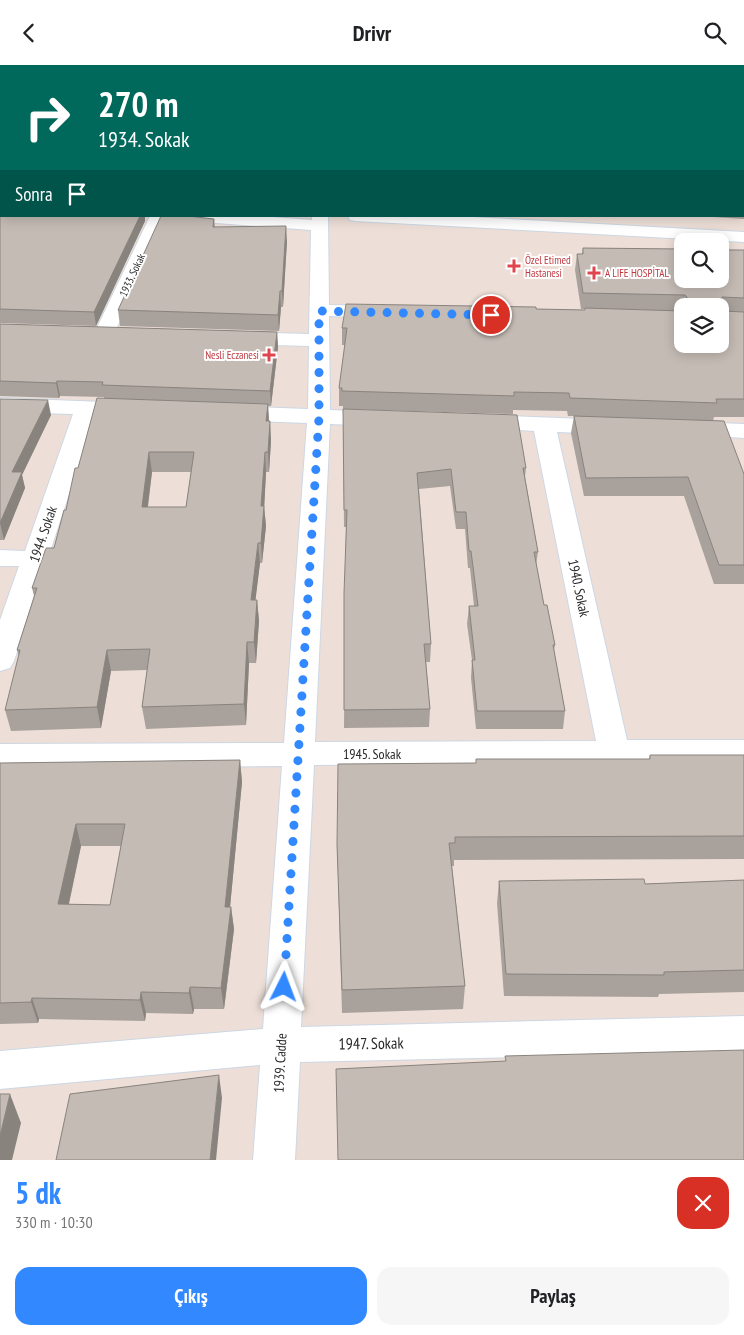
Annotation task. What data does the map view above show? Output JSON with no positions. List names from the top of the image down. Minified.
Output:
{"streets":{"street":["1933. Sokak","1944. Sokak","1940. Sokak","1945. Sokak","1947. Sokak","1939. Cadde"]},"crossings":[["1940. Sokak","1945. Sokak"],["1945. Sokak","1939. Cadde"],["1947. Sokak","1939. Cadde"]],"places":{"health":["Özel Etimed Hastanesi","A LIFE HOSPİTAL","Nesli Eczanesi"]},"page":{"header":"Drivr","turn":["270 m","1934. Sokak"],"then":"Sonra","heading":["5 dk","330 m · 10:30"],"buttons":["Çıkış","Paylaş"]}}
